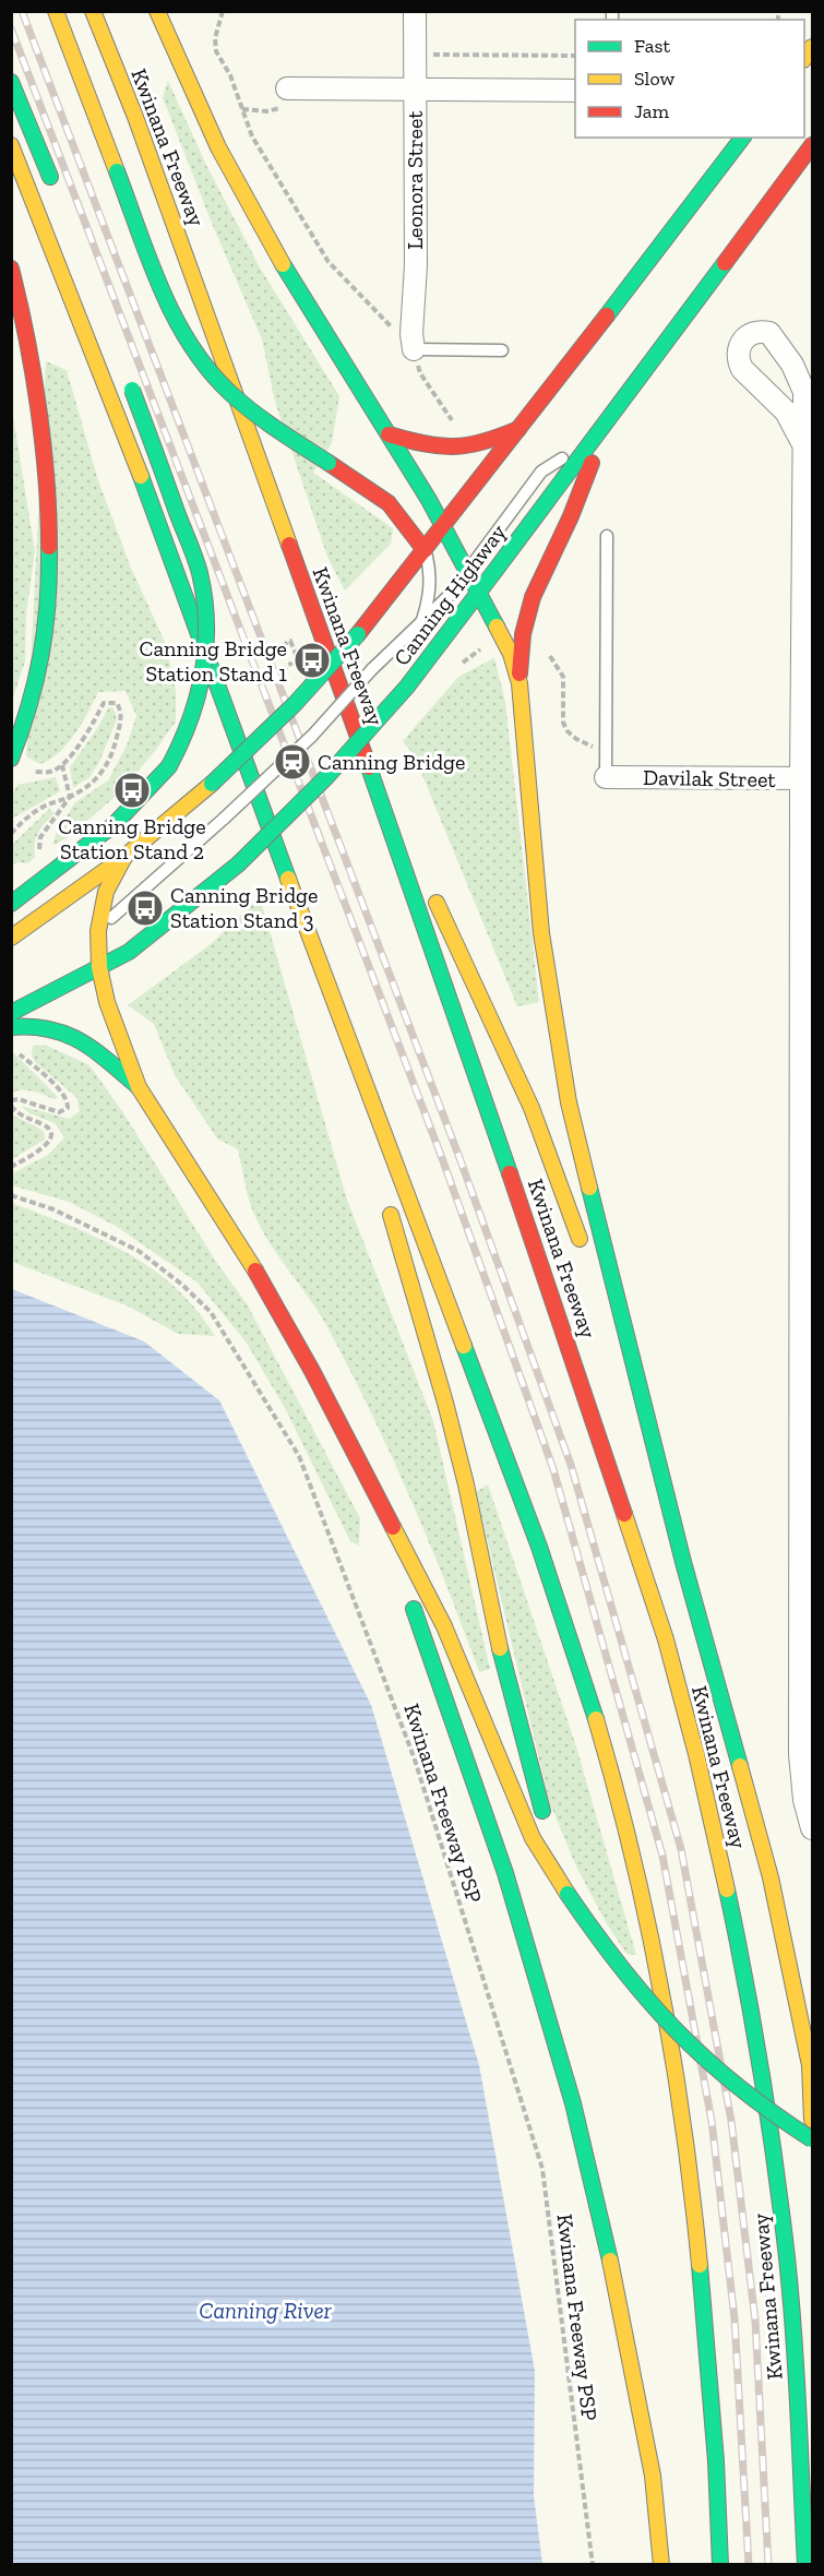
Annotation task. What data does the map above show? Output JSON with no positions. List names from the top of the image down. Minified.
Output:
{"streets":{"highway":["Kwinana Freeway","Canning Highway"],"street":["Leonora Street","Davilak Street"],"path":["Kwinana Freeway PSP"]},"water":["Canning River"],"places":{"bus stop":["Canning Bridge Station Stand 1","Canning Bridge Station Stand 2","Canning Bridge Station Stand 3"],"station":["Canning Bridge"]},"legend":["Fast","Slow","Jam"]}
